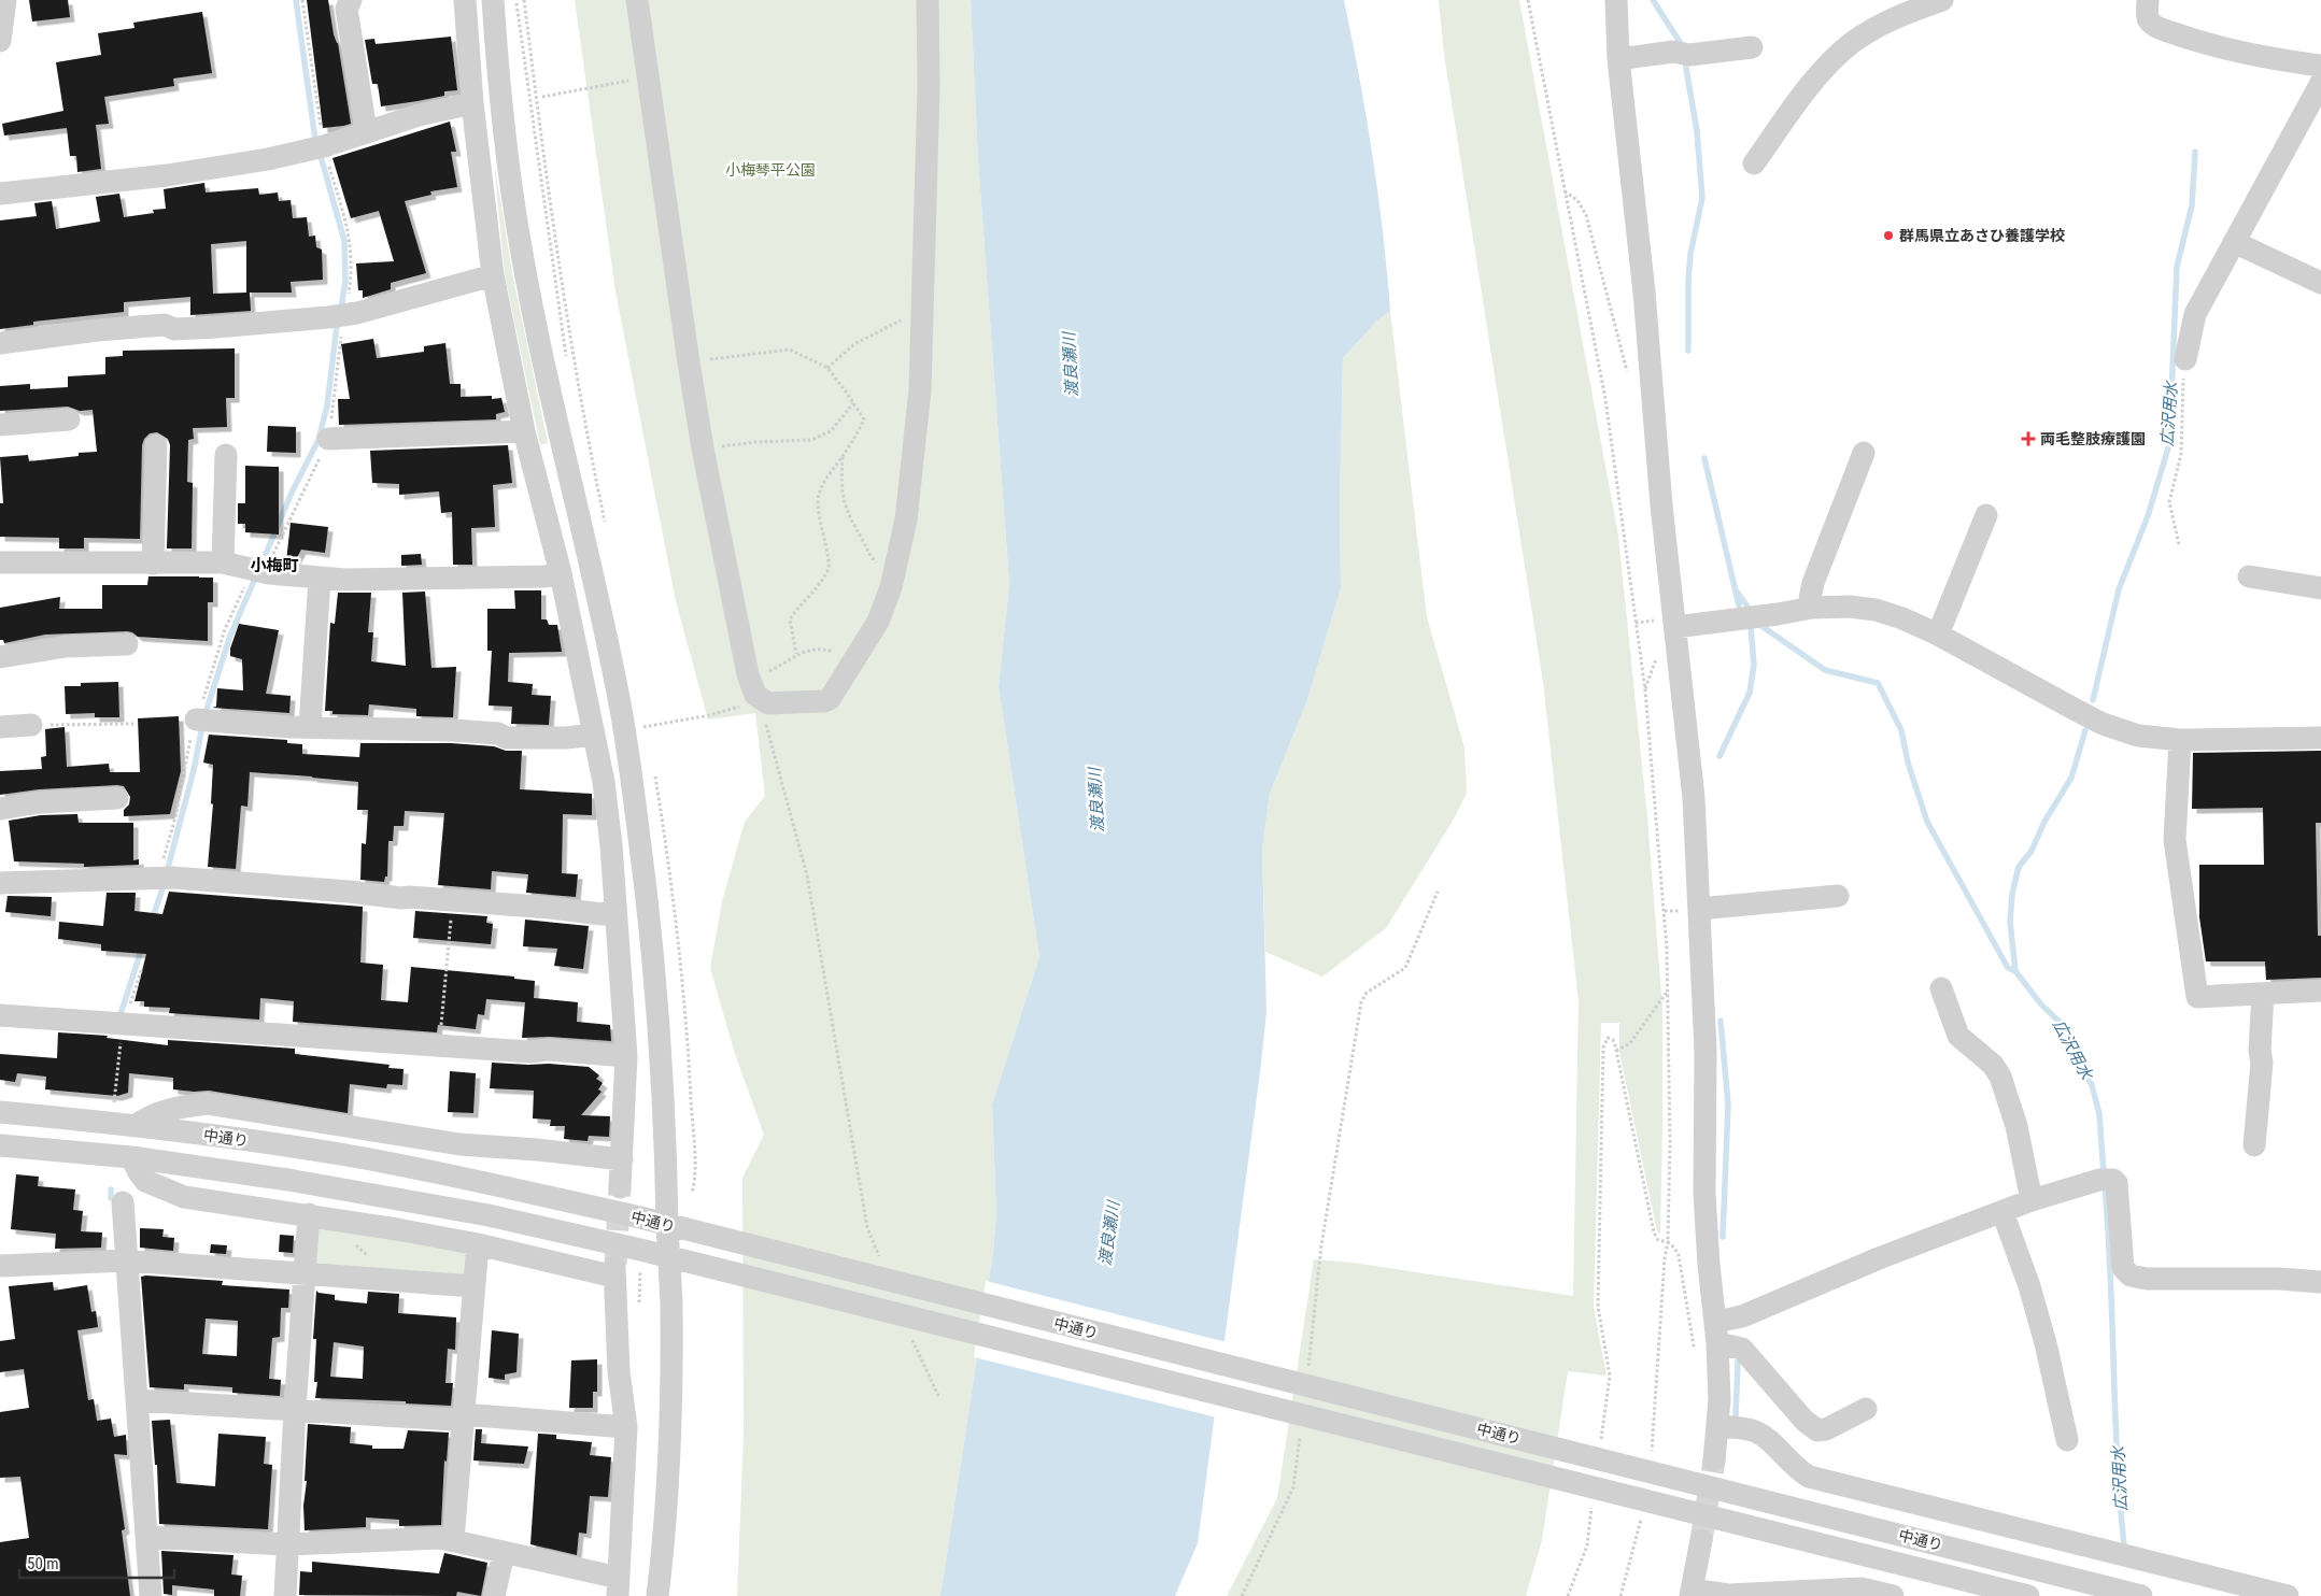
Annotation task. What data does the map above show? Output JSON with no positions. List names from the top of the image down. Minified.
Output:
{"streets":{"street":["中通り"]},"districts":["小梅町"],"water":["渡良瀬川","広沢用水"],"parks":["小梅琴平公園"],"places":{"other":["群馬県立あさひ養護学校"],"health":["両毛整肢療護園"]},"scale_bar":"50 m"}
